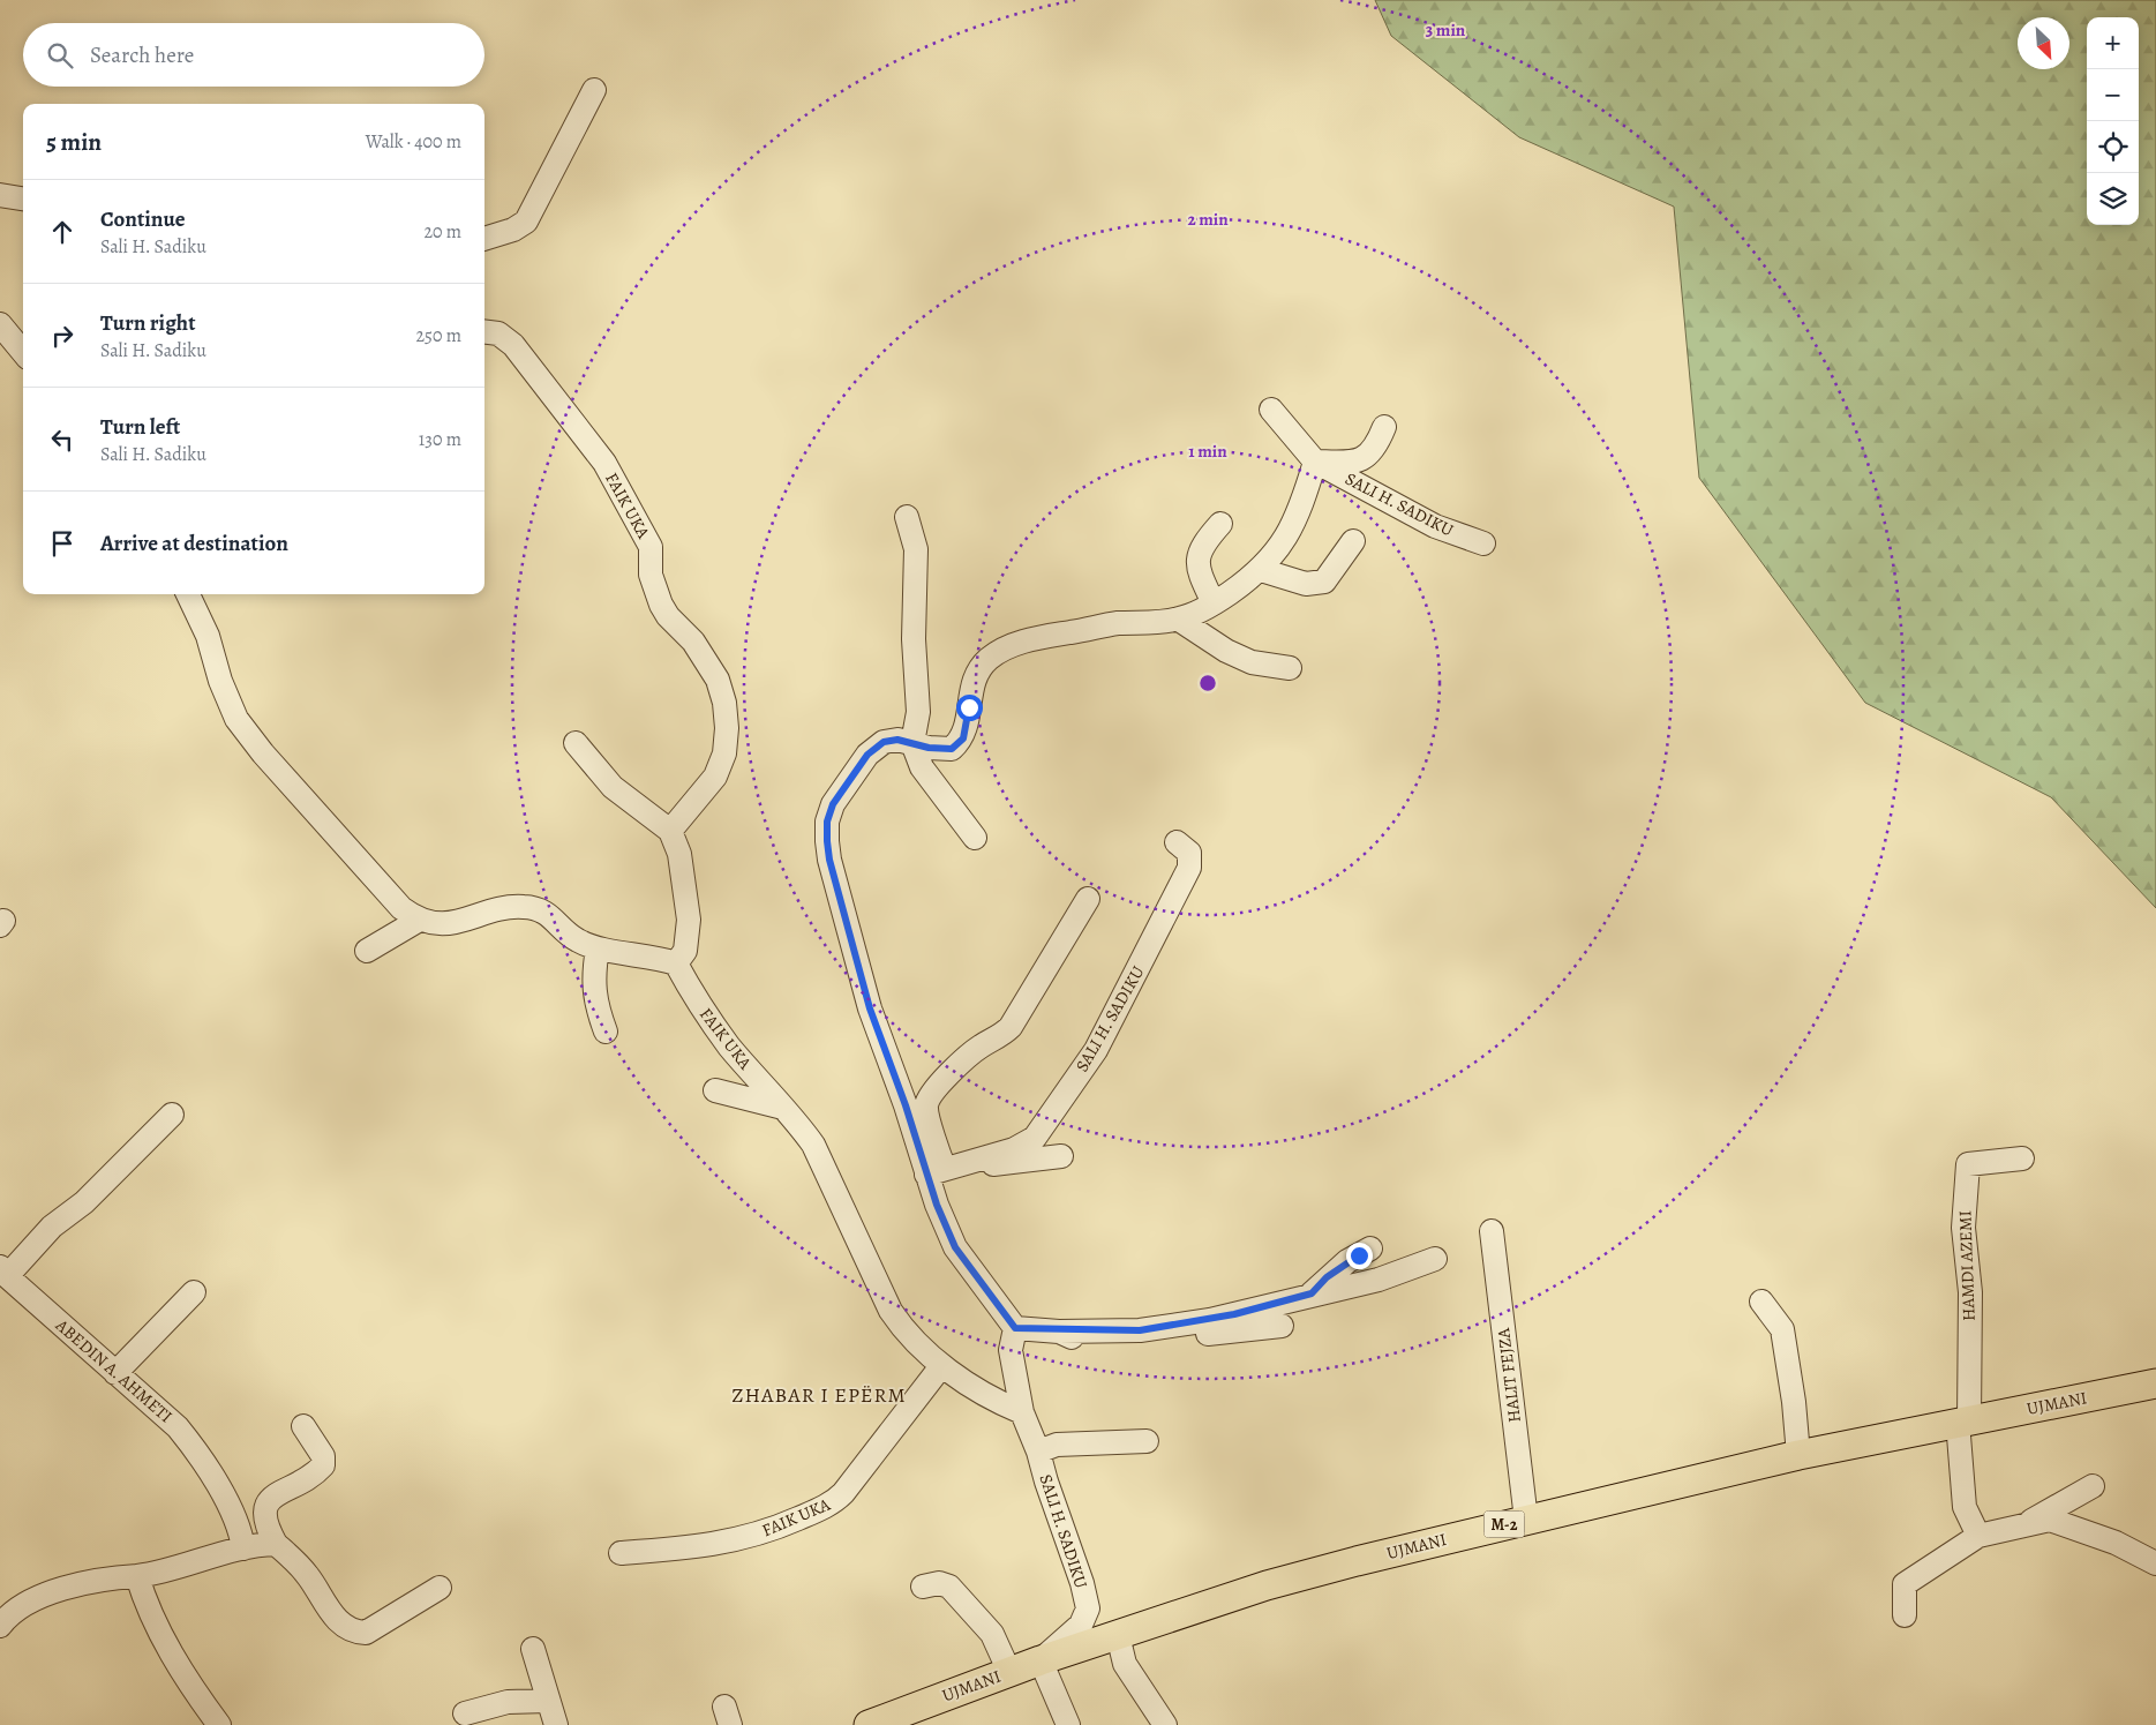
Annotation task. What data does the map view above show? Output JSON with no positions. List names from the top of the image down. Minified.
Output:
{"streets":{"main road":["UJMANI","M-2"],"street":["SALI H. SADIKU","FAIK UKA","HAMDI AZEMI","ABEDIN A. AHMETI","HALIT FEJZA"]},"crossings":[["SALI H. SADIKU","FAIK UKA"],["SALI H. SADIKU","UJMANI"],["HAMDI AZEMI","UJMANI"],["HALIT FEJZA","UJMANI"]],"districts":["ZHABAR I EPËRM"],"north":"bottom right","page":{"map_buttons":["+","−"],"search":"Search here","heading":["5 min","Walk · 400 m"],"list":[["Continue","Sali H. Sadiku","20 m"],["Turn right","Sali H. Sadiku","250 m"],["Turn left","Sali H. Sadiku","130 m"],"Arrive at destination"]},"rings":["3 min","2 min","1 min"]}
